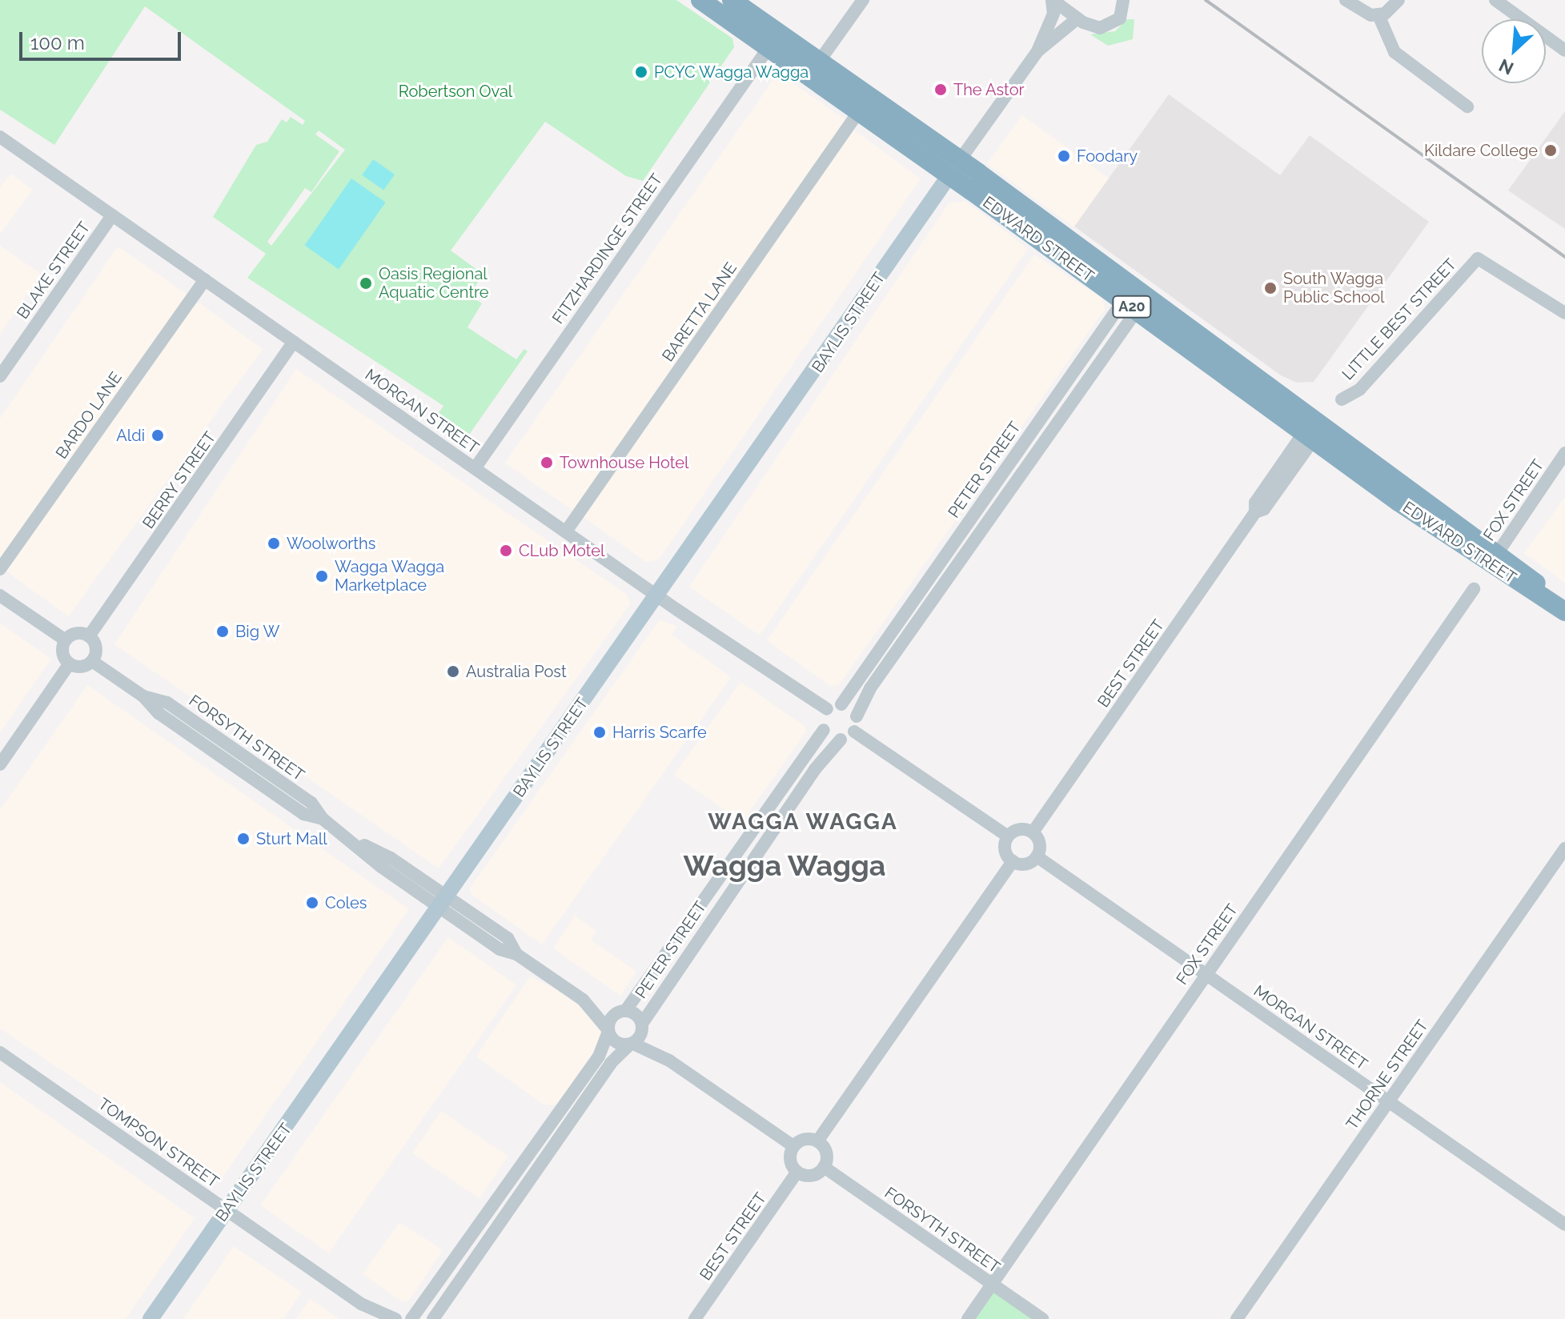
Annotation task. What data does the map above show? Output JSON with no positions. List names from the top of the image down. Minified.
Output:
{"streets":{"highway":["EDWARD STREET","A20"],"main road":["BAYLIS STREET"],"street":["FITZHARDINGE STREET","BLAKE STREET","BARETTA LANE","LITTLE BEST STREET","MORGAN STREET","BARDO LANE","PETER STREET","BERRY STREET","FOX STREET","BEST STREET","FORSYTH STREET","THORNE STREET","TOMPSON STREET"]},"crossings":[["EDWARD STREET","FITZHARDINGE STREET"],["EDWARD STREET","BARETTA LANE"],["EDWARD STREET","BAYLIS STREET"],["EDWARD STREET","PETER STREET"],["EDWARD STREET","FOX STREET"],["EDWARD STREET","BEST STREET"],["FITZHARDINGE STREET","MORGAN STREET"],["BLAKE STREET","MORGAN STREET"],["BARETTA LANE","MORGAN STREET"],["BAYLIS STREET","MORGAN STREET"],["BAYLIS STREET","FORSYTH STREET"],["BAYLIS STREET","TOMPSON STREET"],["MORGAN STREET","BARDO LANE"],["MORGAN STREET","PETER STREET"],["MORGAN STREET","BERRY STREET"],["MORGAN STREET","FOX STREET"],["MORGAN STREET","BEST STREET"],["MORGAN STREET","THORNE STREET"],["PETER STREET","FORSYTH STREET"],["BERRY STREET","FORSYTH STREET"],["FOX STREET","FORSYTH STREET"],["BEST STREET","FORSYTH STREET"]],"districts":["WAGGA WAGGA","Wagga Wagga"],"parks":["Robertson Oval"],"places":["PCYC Wagga Wagga","The Astor","Kildare College","Foodary","Oasis Regional Aquatic Centre","South Wagga Public School","Aldi","Townhouse Hotel","Woolworths","CLub Motel","Wagga Wagga Marketplace","Big W","Australia Post","Harris Scarfe","Sturt Mall","Coles"],"scale_bar":"100 m","north":"bottom left"}
